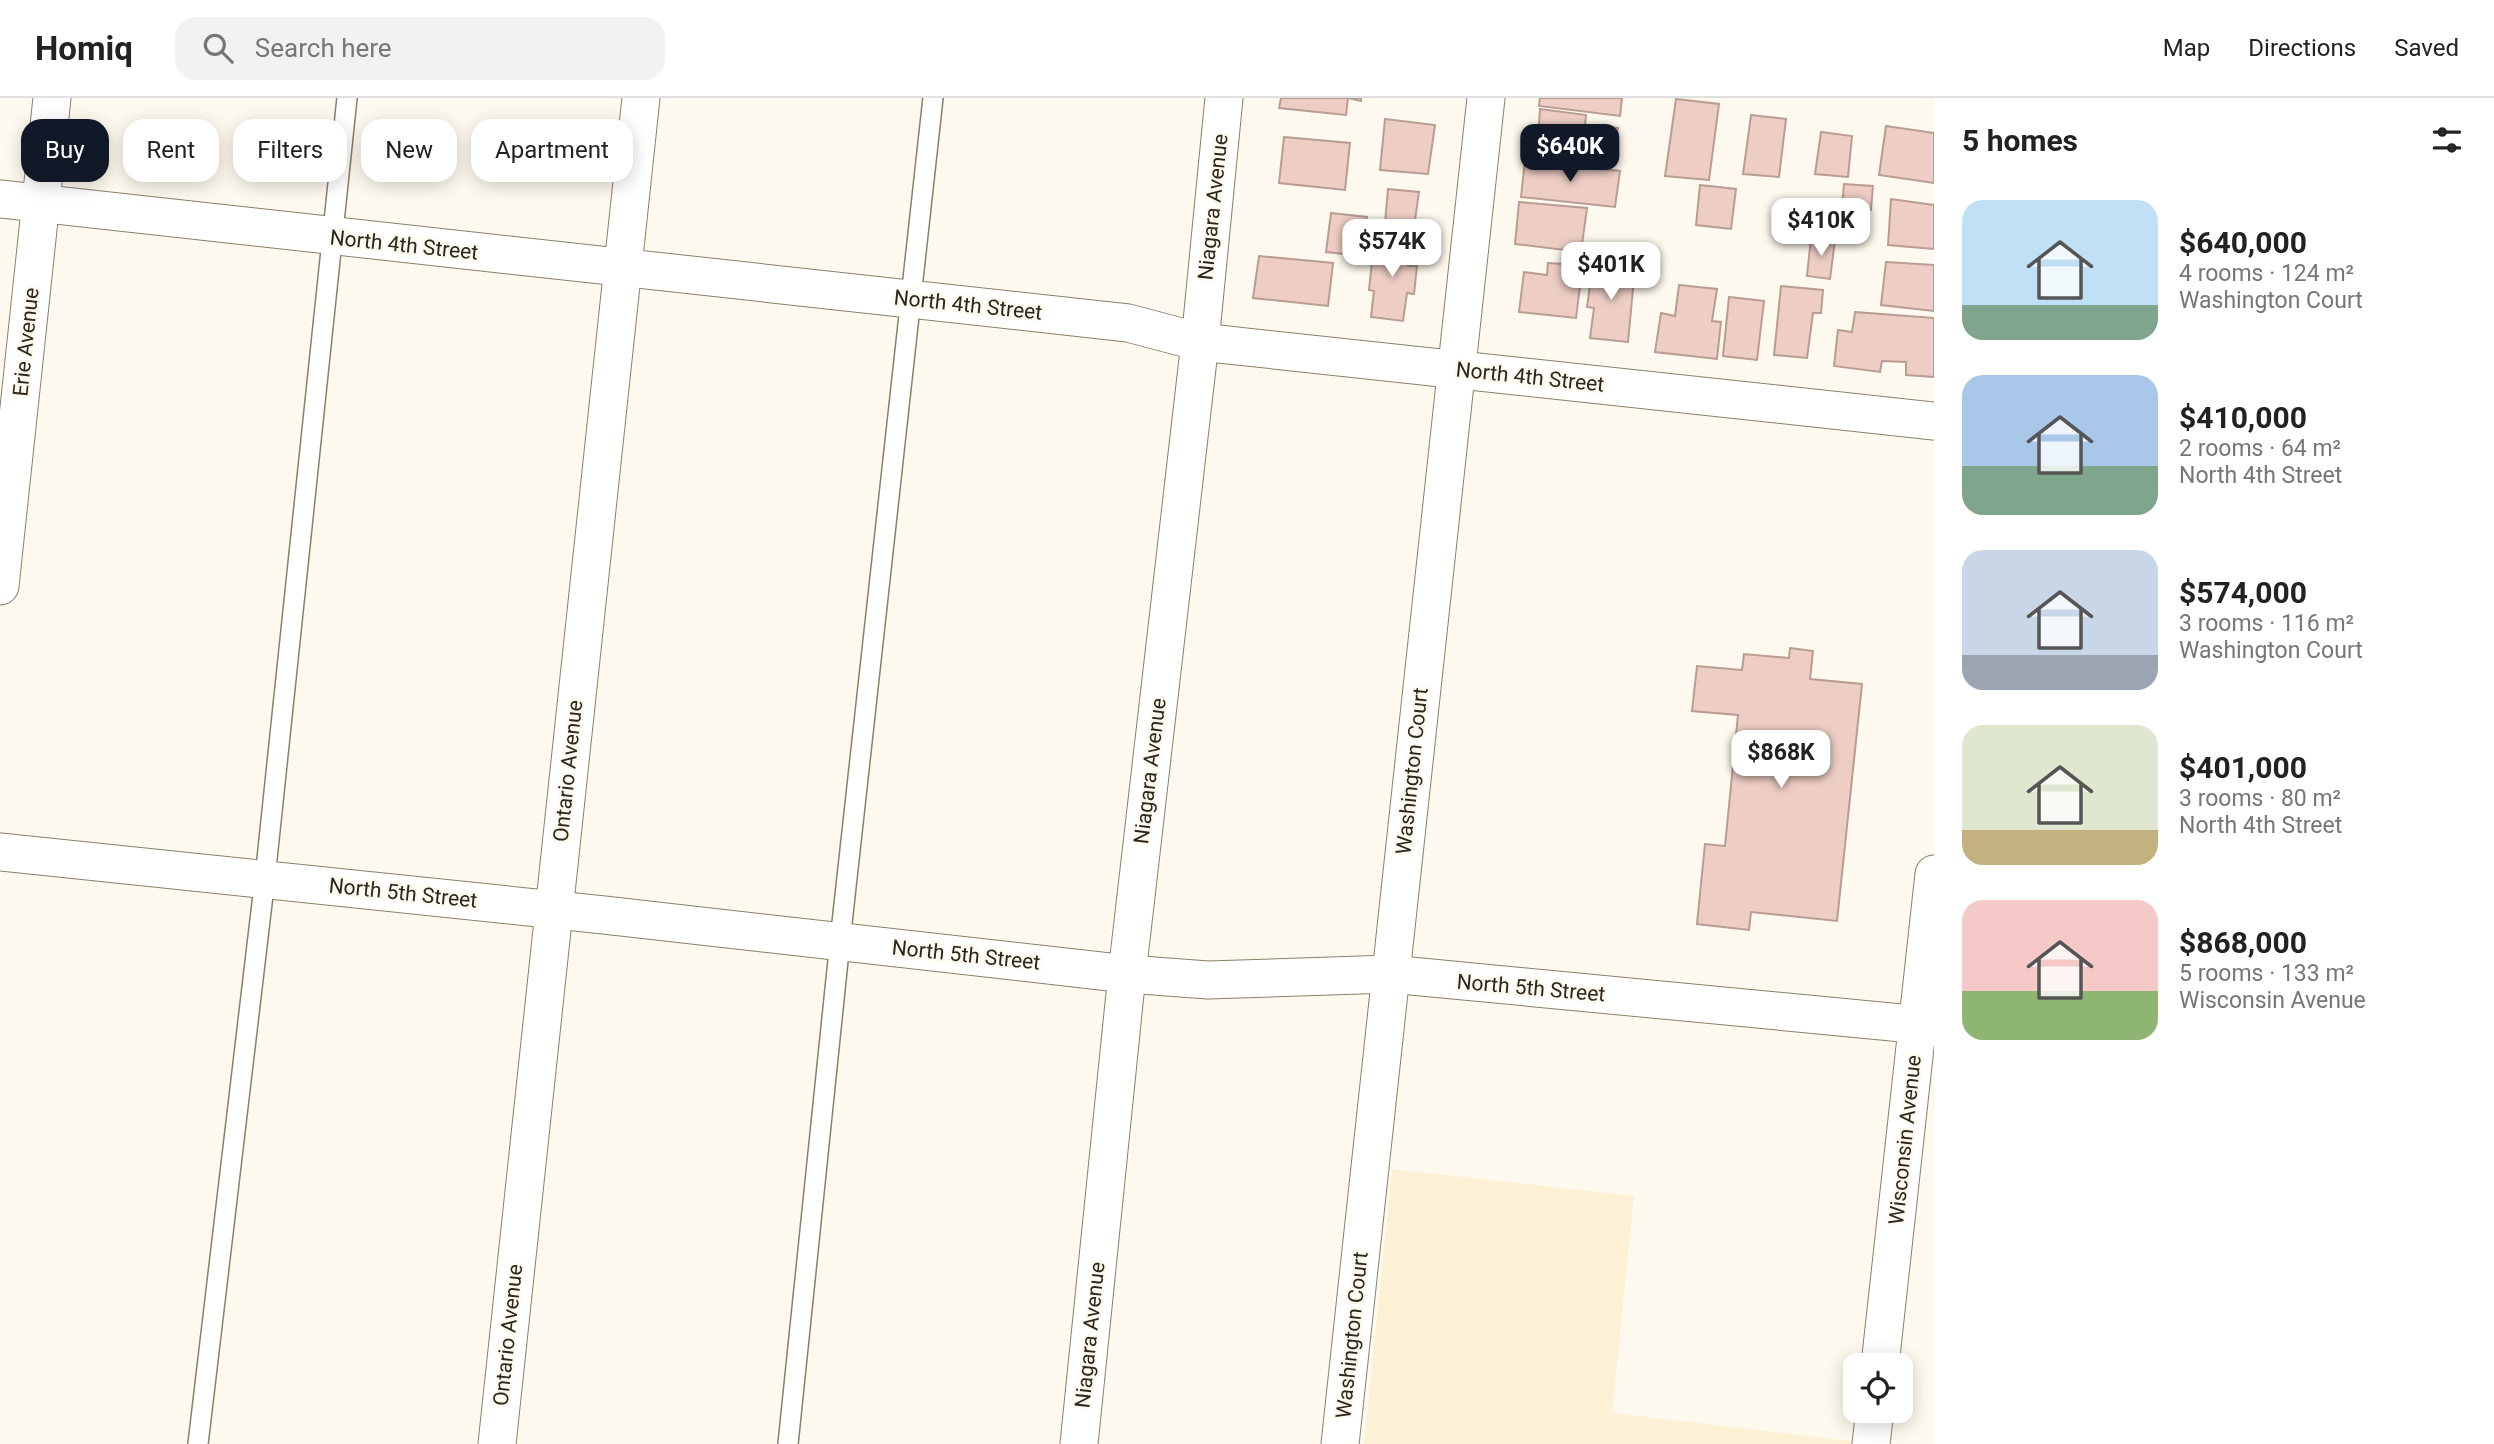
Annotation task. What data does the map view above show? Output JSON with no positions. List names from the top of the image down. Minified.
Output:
{"streets":{"street":["Niagara Avenue","North 4th Street","Erie Avenue","Ontario Avenue","Washington Court","North 5th Street","Wisconsin Avenue"]},"crossings":[["Niagara Avenue","North 4th Street"],["Niagara Avenue","North 5th Street"],["North 4th Street","Erie Avenue"],["North 4th Street","Ontario Avenue"],["North 4th Street","Washington Court"],["Ontario Avenue","North 5th Street"],["Washington Court","North 5th Street"],["North 5th Street","Wisconsin Avenue"]],"page":{"header":"Homiq","search":"Search here","nav":["Map","Directions","Saved"],"heading":"5 homes","chip":["Buy","Rent","Filters","New","Apartment"],"price":["$640K","$410K","$574K","$401K","$868K"],"list":[{"name":"$640,000","note":"4 rooms · 124 m² · Washington Court"},{"name":"$410,000","note":"2 rooms · 64 m² · North 4th Street"},{"name":"$574,000","note":"3 rooms · 116 m² · Washington Court"},{"name":"$401,000","note":"3 rooms · 80 m² · North 4th Street"},{"name":"$868,000","note":"5 rooms · 133 m² · Wisconsin Avenue"}]}}
